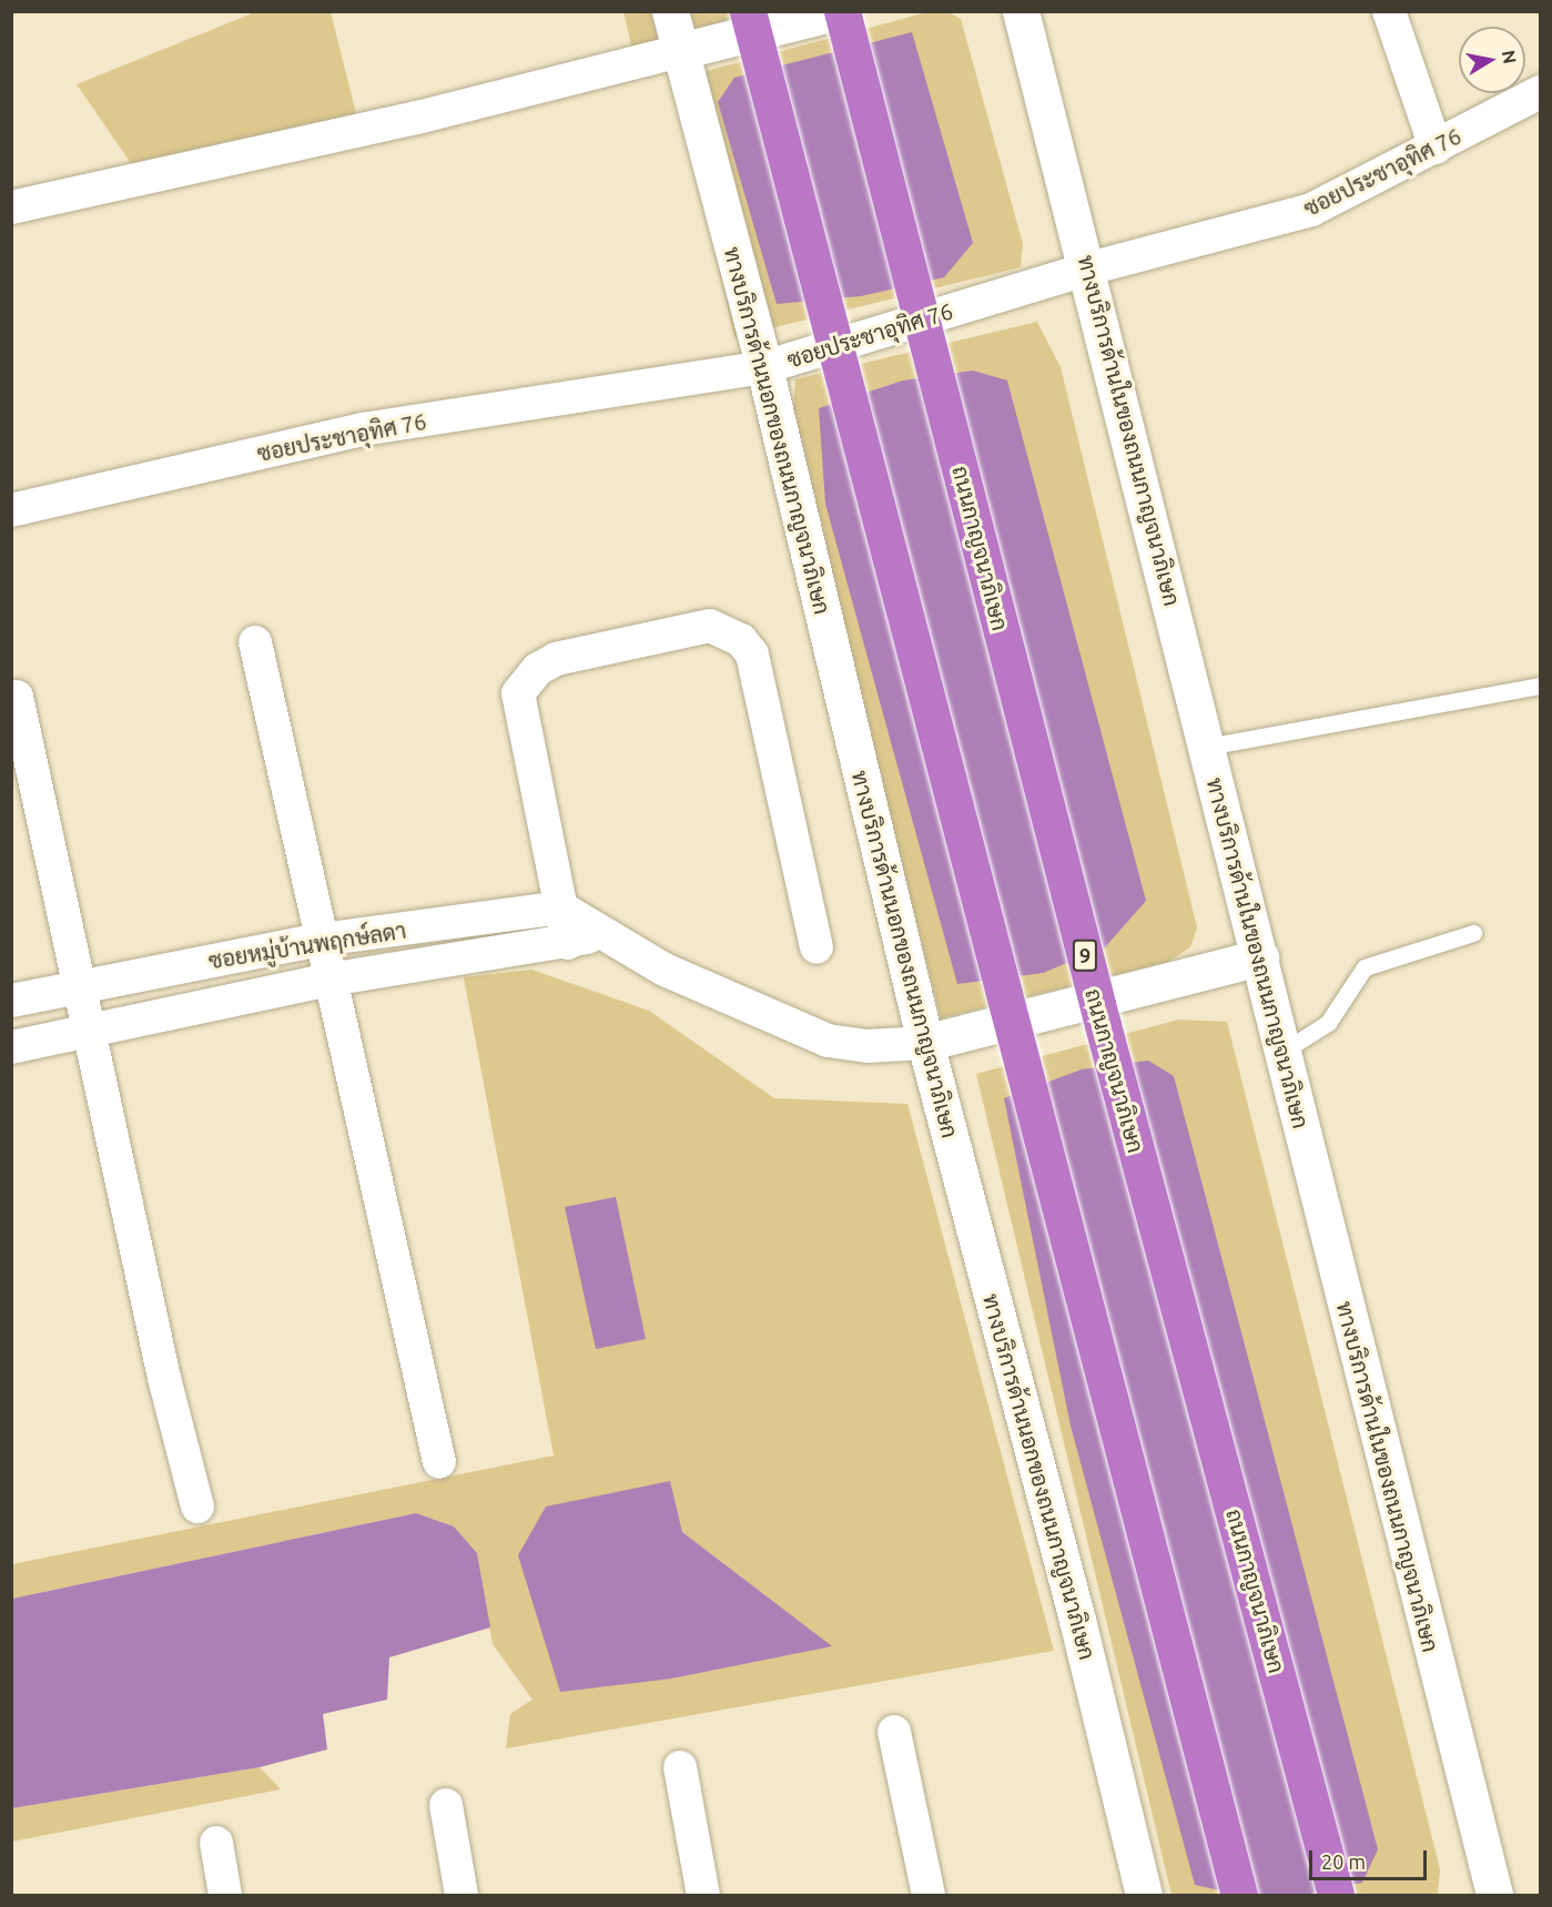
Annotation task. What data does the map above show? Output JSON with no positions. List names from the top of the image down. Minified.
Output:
{"streets":{"highway":["ถนนกาญจนาภิเษก","9"],"main road":["ทางบริการด้านนอกของถนนกาญจนาภิเษก","ทางบริการด้านในของถนนกาญจนาภิเษก"],"street":["ซอยประชาอุทิศ 76","ซอยหมู่บ้านพฤกษ์ลดา"]},"crossings":[["ซอยประชาอุทิศ 76","ทางบริการด้านนอกของถนนกาญจนาภิเษก"],["ซอยประชาอุทิศ 76","ทางบริการด้านในของถนนกาญจนาภิเษก"]],"scale_bar":"20 m","north":"right"}
